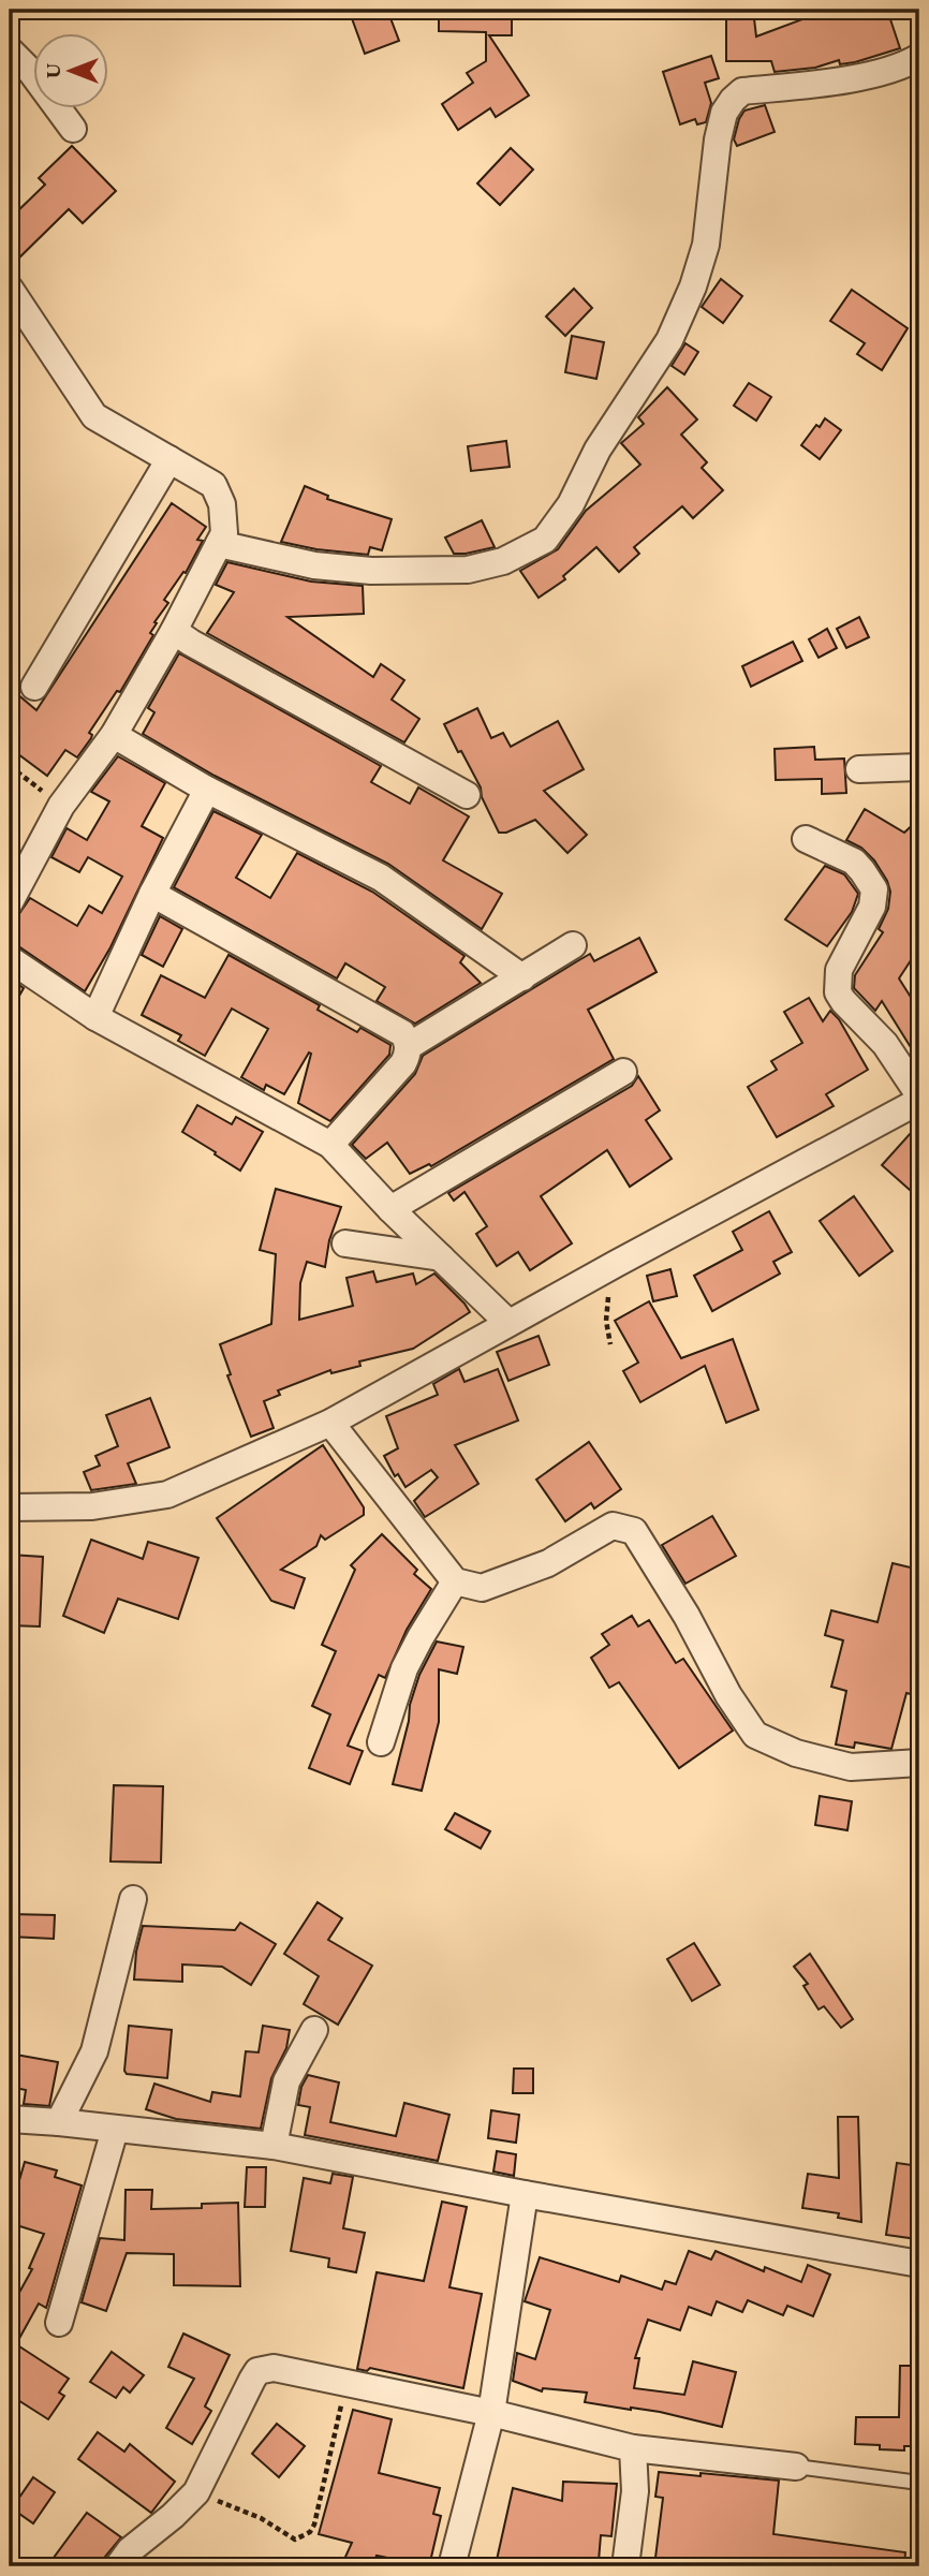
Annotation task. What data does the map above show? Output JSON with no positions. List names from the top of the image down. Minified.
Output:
{"north":"left"}
